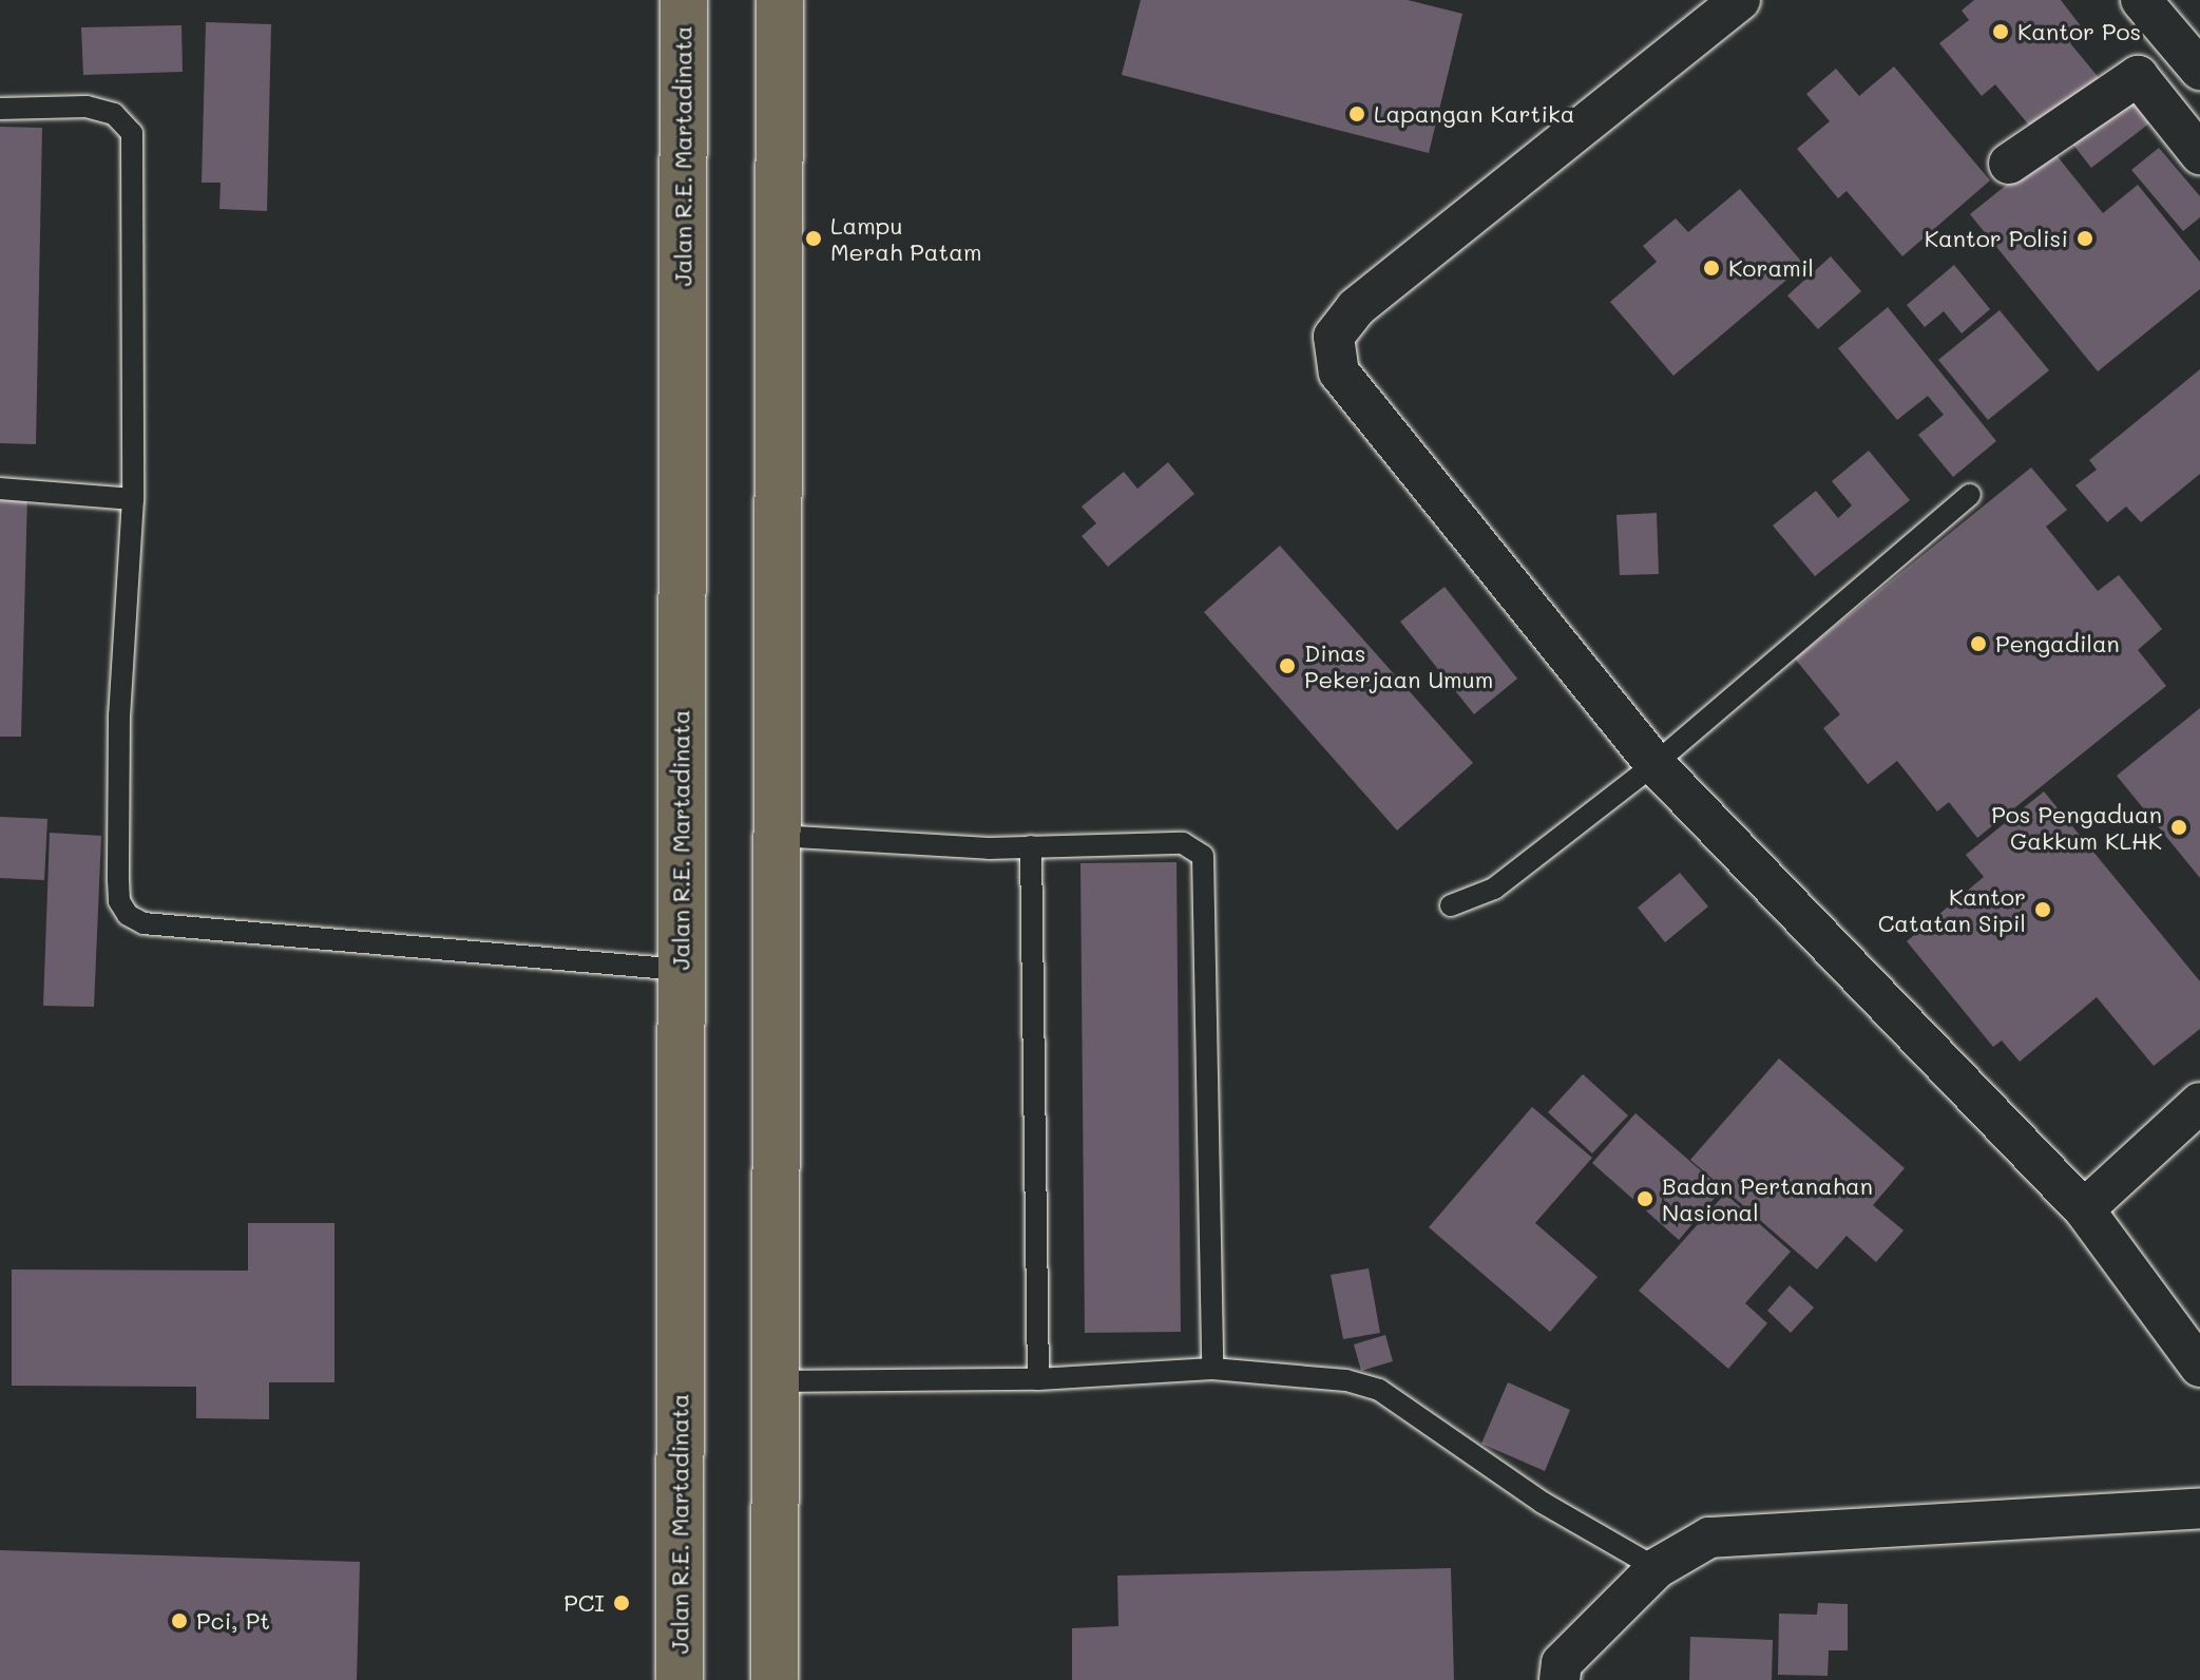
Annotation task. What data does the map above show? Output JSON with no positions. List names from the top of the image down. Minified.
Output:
{"streets":{"highway":["Jalan R.E. Martadinata"]},"places":["Kantor Pos","Lapangan Kartika","Lampu Merah Patam","Kantor Polisi","Koramil","Pengadilan","Dinas Pekerjaan Umum","Pos Pengaduan Gakkum KLHK","Kantor Catatan Sipil","Badan Pertanahan Nasional","PCI","Pci, Pt"]}
